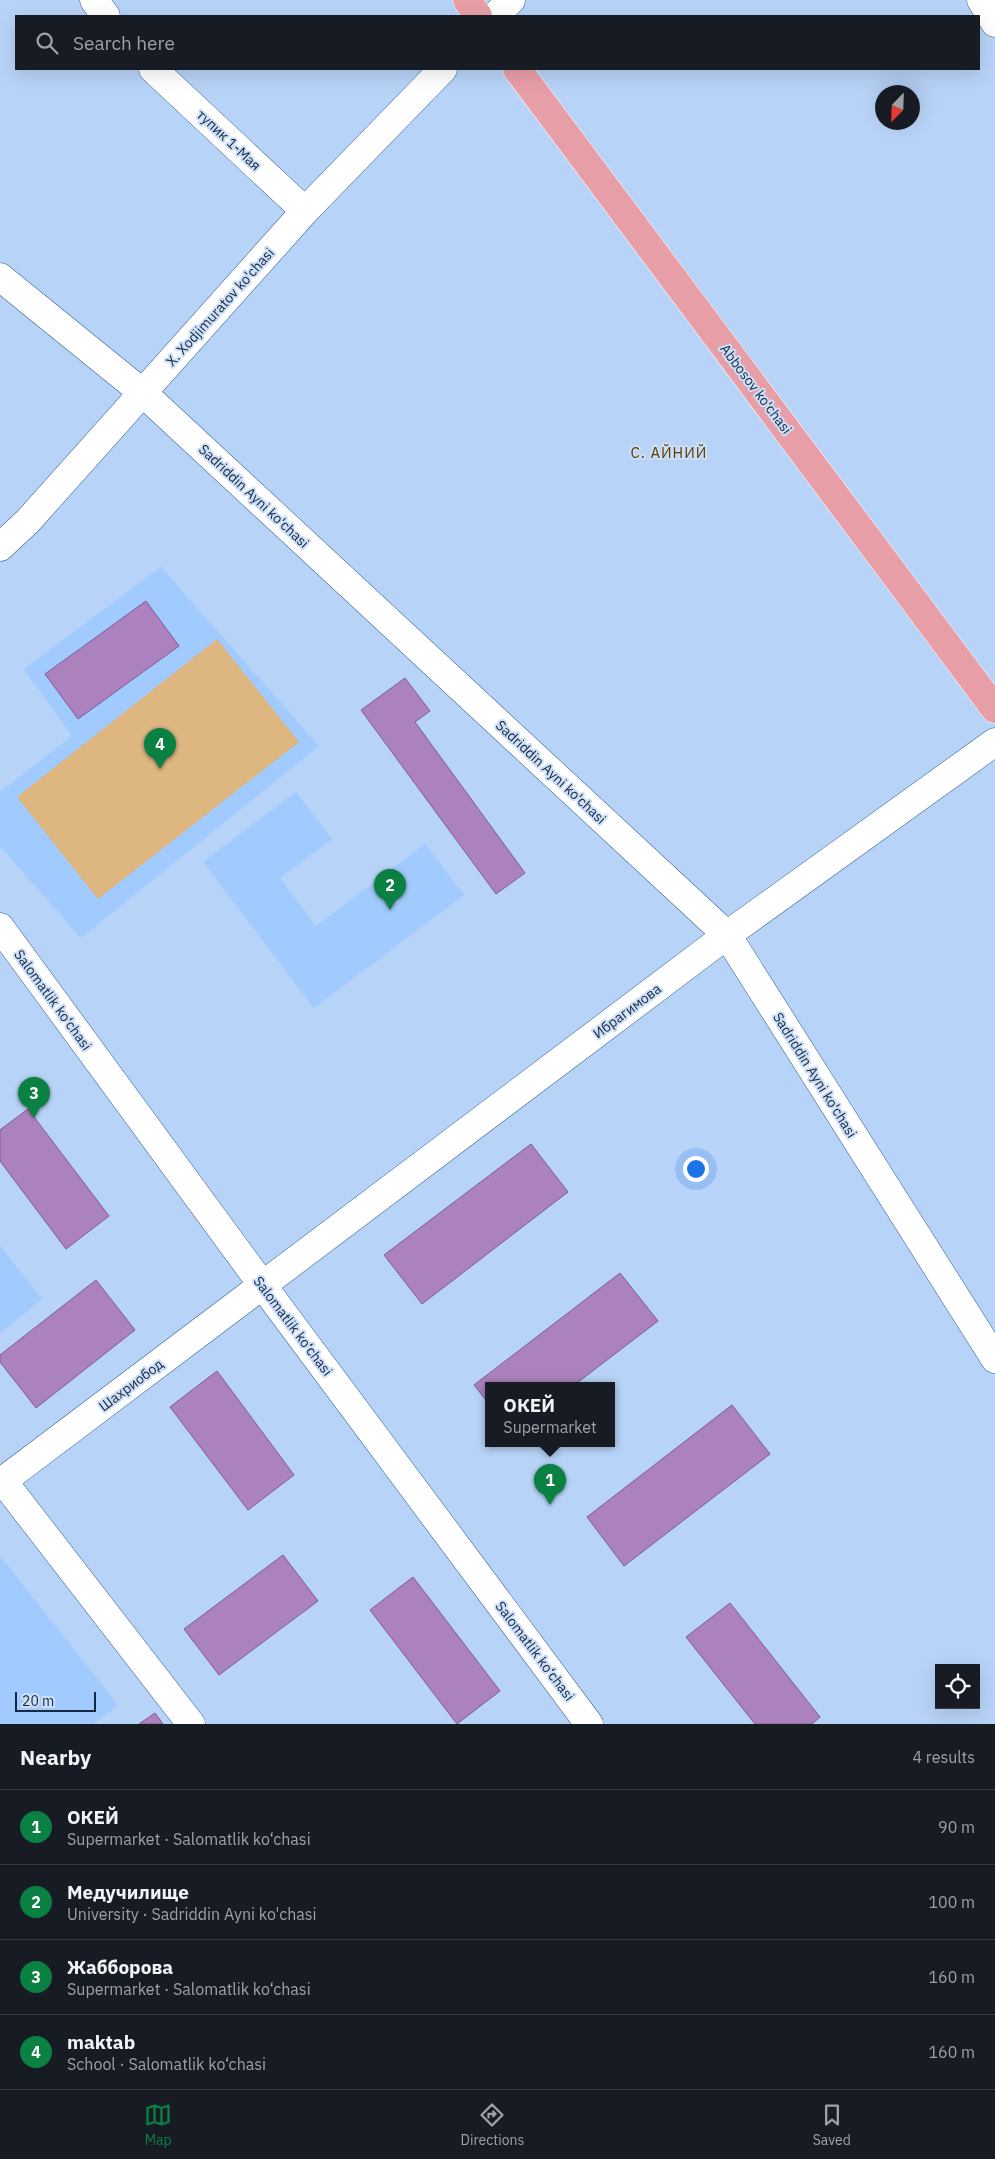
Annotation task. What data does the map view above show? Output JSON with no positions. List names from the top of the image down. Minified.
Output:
{"streets":{"main road":["Abbosov ko'chasi"],"street":["тупик 1-Мая","X. Xodjimuratov ko'chasi","Sadriddin Ayni ko'chasi","Salomatlik ko‘chasi","Ибрагимова","Шахриобод"]},"crossings":[["тупик 1-Мая","X. Xodjimuratov ko'chasi"],["X. Xodjimuratov ko'chasi","Sadriddin Ayni ko'chasi"],["Sadriddin Ayni ko'chasi","Ибрагимова"],["Salomatlik ko‘chasi","Ибрагимова"],["Salomatlik ko‘chasi","Шахриобод"],["Ибрагимова","Шахриобод"]],"districts":["С. АЙНИЙ"],"scale_bar":"20 m","north":"bottom left","page":{"search":"Search here","pins":["4","2","3","1"],"popup":["ОКЕЙ","Supermarket"],"scale":"20 m","heading":["Nearby","4 results"],"list":[{"mark":"1","name":"ОКЕЙ","note":"Supermarket · Salomatlik ko‘chasi","value":"90 m"},{"mark":"2","name":"Медучилище","note":"University · Sadriddin Ayni ko'chasi","value":"100 m"},{"mark":"3","name":"Жабборова","note":"Supermarket · Salomatlik ko‘chasi","value":"160 m"},{"mark":"4","name":"maktab","note":"School · Salomatlik ko‘chasi","value":"160 m"}],"nav":["Map","Directions","Saved"]}}
